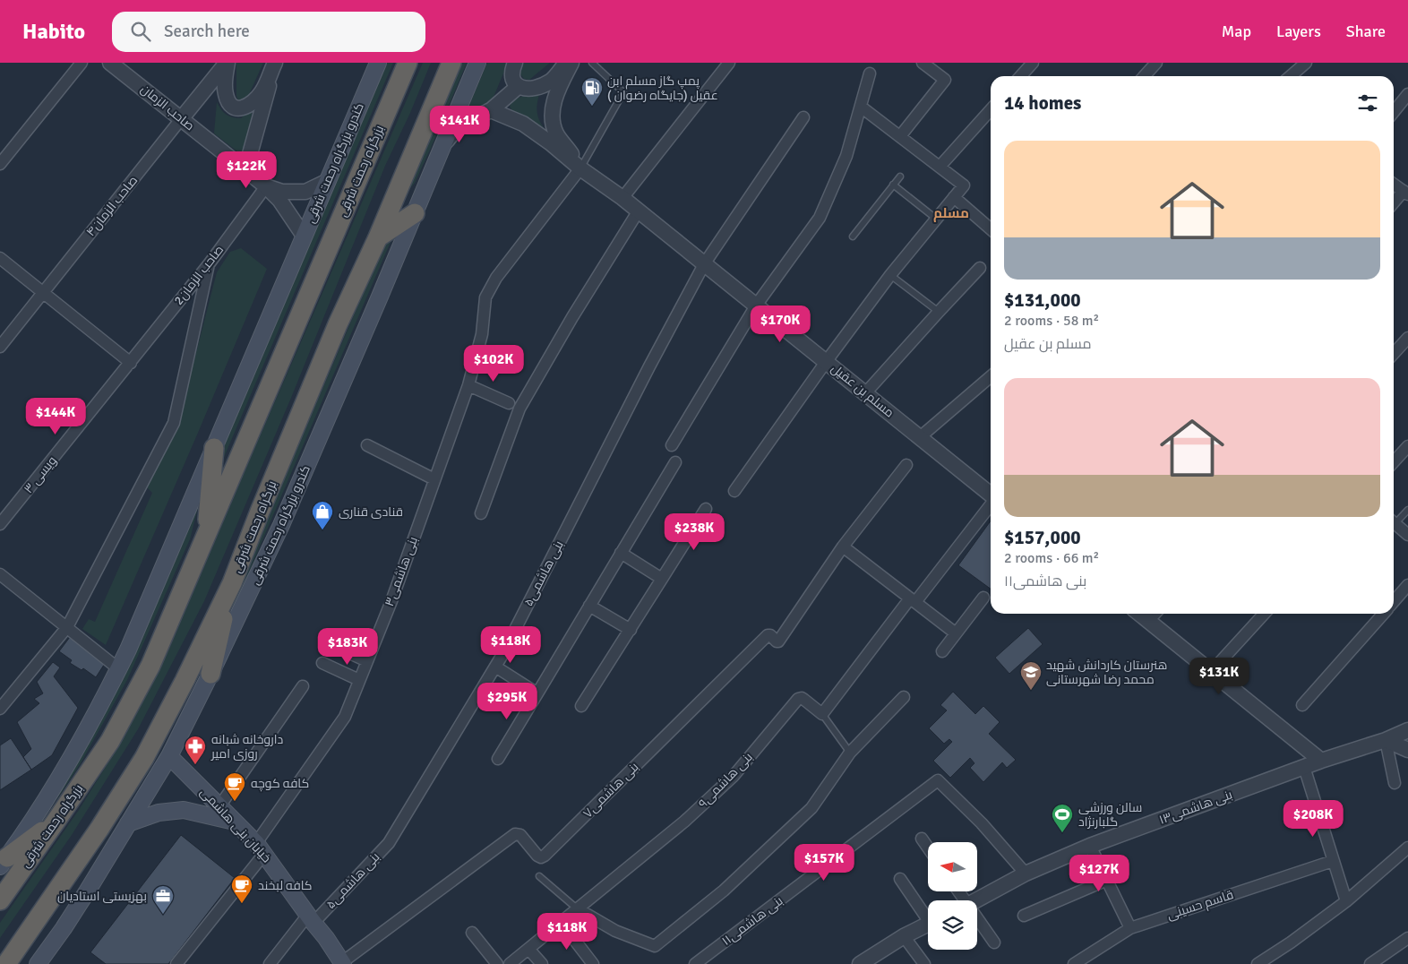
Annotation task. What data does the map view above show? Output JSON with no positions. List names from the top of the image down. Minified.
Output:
{"streets":{"highway":["بزرگراه رحمت شرقی"],"main road":["کندرو بزرگراه رحمت شرقی","خیابان بنی هاشمی"],"street":["صاحب الزمان","صاحب الزمان۴","2صاحب الزمان","مسلم بن عقیل","ویسی ۳","بنی هاشمی۳","بنی هاشمی۵","بنی هاشمی۹","بنی هاشمی۷","بنی هاشمی۱۳","قاسم حسینی","بنی هاشمی۱۱"]},"crossings":[["صاحب الزمان","کندرو بزرگراه رحمت شرقی"],["صاحب الزمان","صاحب الزمان۴"],["صاحب الزمان","2صاحب الزمان"],["کندرو بزرگراه رحمت شرقی","خیابان بنی هاشمی"],["2صاحب الزمان","ویسی ۳"],["مسلم بن عقیل","بنی هاشمی۳"],["مسلم بن عقیل","بنی هاشمی۵"],["بنی هاشمی۳","خیابان بنی هاشمی"],["بنی هاشمی۵","خیابان بنی هاشمی"],["بنی هاشمی۷","خیابان بنی هاشمی"],["بنی هاشمی۱۳","بنی هاشمی۱۱"]],"districts":["مسلم"],"places":{"fuel station":["پمپ گاز مسلم ابن عقیل (جایگاه رضوان )"],"shop":["قنادی قناری"],"school or university":["هنرستان کاردانش شهید محمد رضا شهرستانی"],"pharmacy":["داروخانه شبانه روزی امیر"],"cafe":["کافه کوچه","کافه لبخند"],"sports":["سالن ورزشی گلبارنژاد"],"office":["بهزیستی استادیان"]},"north":"left","page":{"header":"Habito","search":"Search here","nav":["Map","Layers","Share"],"heading":"14 homes","price":["$141K","$122K","$170K","$102K","$144K","$238K","$118K","$183K","$131K","$295K","$208K","$157K","$127K","$118K"],"list":[{"name":"$131,000","note":"2 rooms · 58 m² · مسلم بن عقیل"},{"name":"$157,000","note":"2 rooms · 66 m² · بنی هاشمی۱۱"}]}}
